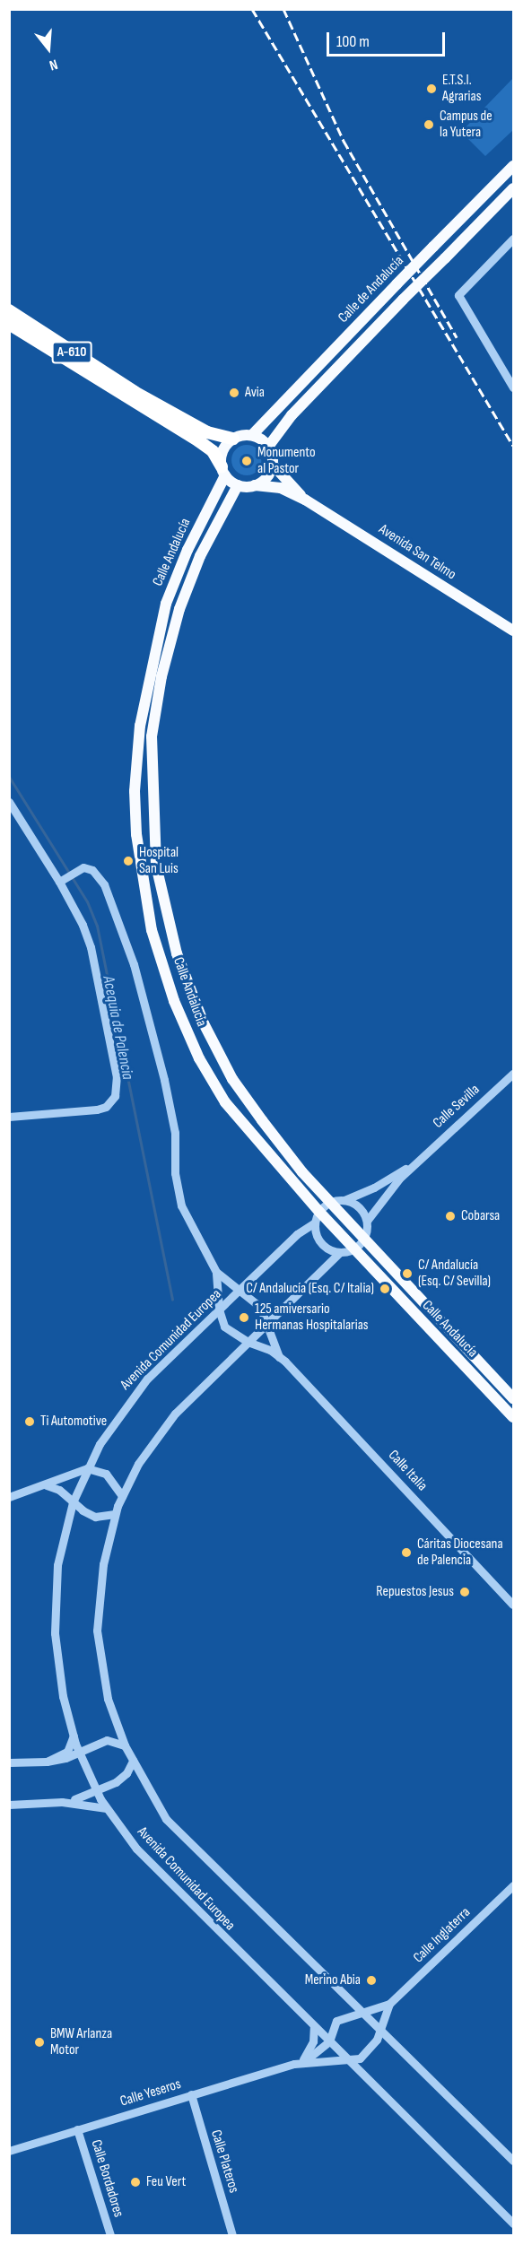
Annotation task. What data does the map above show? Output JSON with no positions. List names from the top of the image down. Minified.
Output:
{"streets":{"highway":["A-610"],"main road":["Calle de Andalucía","Calle Andalucía","Avenida San Telmo"],"street":["Calle Sevilla","Avenida Comunidad Europea","Calle Italia","Calle Inglaterra","Calle Yeseros","Calle Plateros","Calle Bordadores"]},"crossings":[["Calle de Andalucía","A-610"],["Calle de Andalucía","Calle Andalucía"],["Calle de Andalucía","Avenida San Telmo"],["A-610","Calle Andalucía"],["A-610","Avenida San Telmo"],["Calle Andalucía","Avenida San Telmo"],["Calle Andalucía","Avenida Comunidad Europea"],["Avenida Comunidad Europea","Calle Italia"],["Avenida Comunidad Europea","Calle Yeseros"],["Calle Yeseros","Calle Plateros"],["Calle Yeseros","Calle Bordadores"]],"water":["Acequia de Palencia"],"places":["E.T.S.I. Agrarias","Campus de la Yutera","Avia","Monumento al Pastor","Hospital San Luis","Cobarsa","C/ Andalucía (Esq. C/ Sevilla)","C/ Andalucía (Esq. C/ Italia)","125 amiversario Hermanas Hospitalarias","Ti Automotive","Cáritas Diocesana de Palencia","Repuestos Jesus","Merino Abia","BMW Arlanza Motor","Feu Vert"],"scale_bar":"100 m","north":"bottom"}
